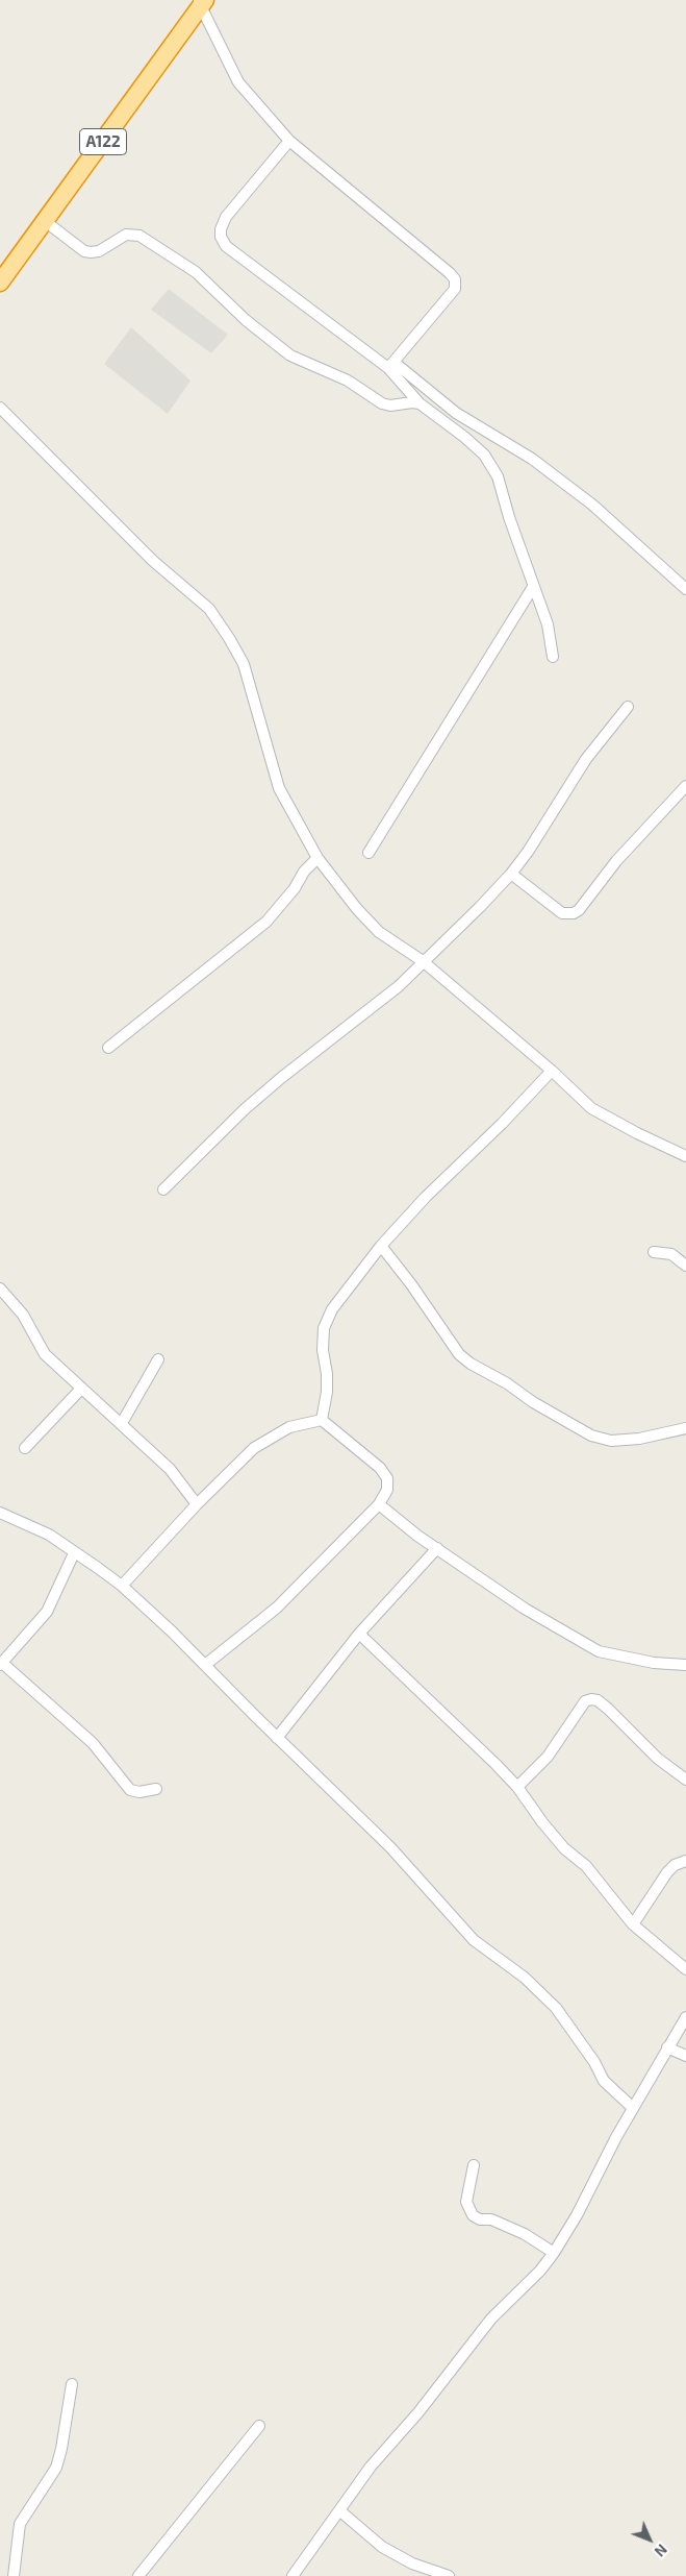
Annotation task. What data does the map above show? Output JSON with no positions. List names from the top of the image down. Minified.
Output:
{"streets":{"highway":["A122"]},"north":"bottom right"}
